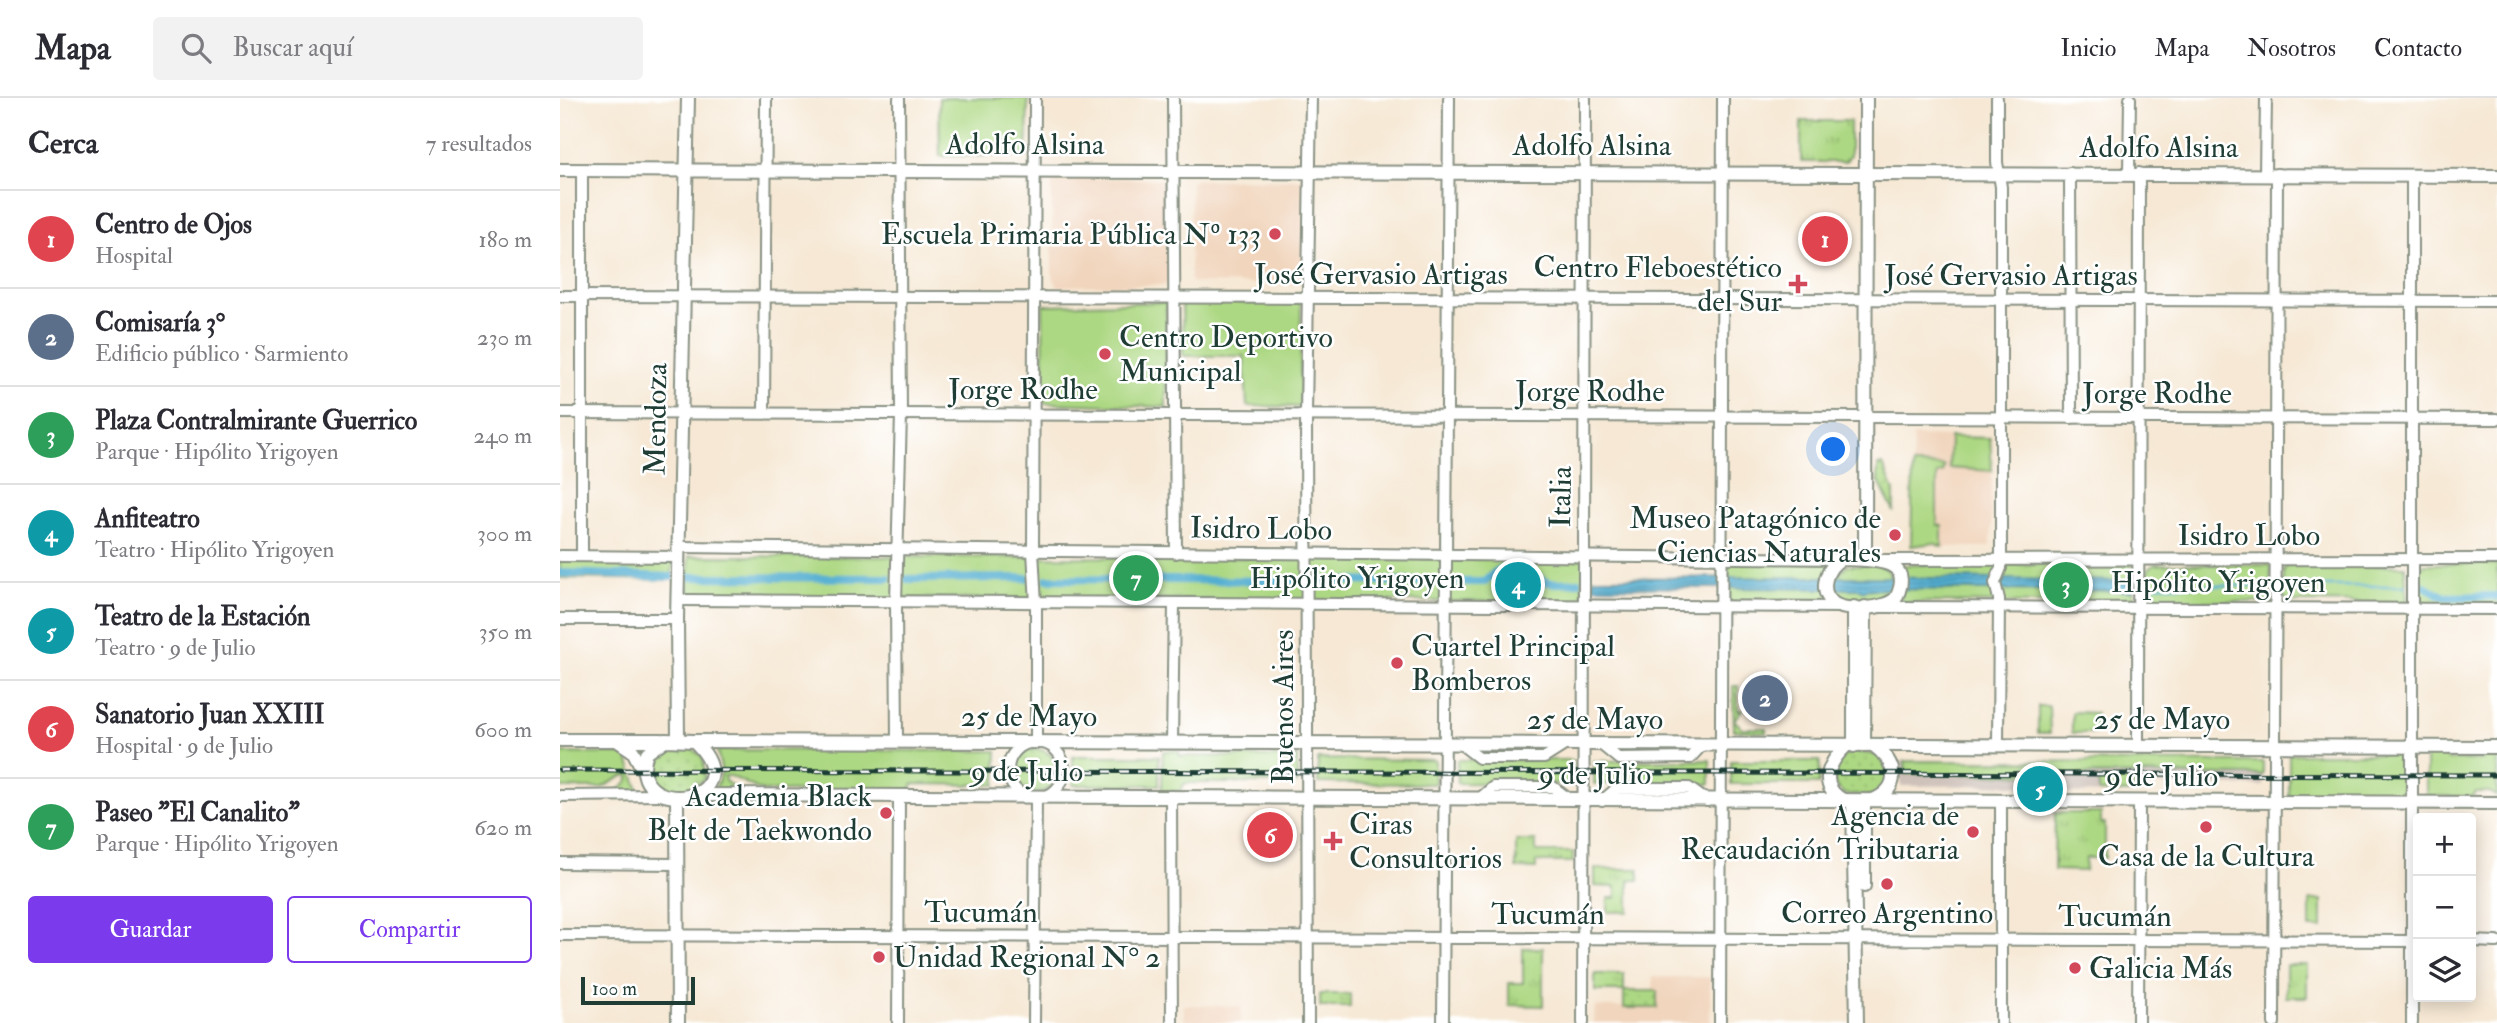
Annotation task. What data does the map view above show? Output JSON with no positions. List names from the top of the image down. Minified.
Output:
{"streets":{"main road":["Adolfo Alsina","Mendoza","Hipólito Yrigoyen","25 de Mayo","9 de Julio"],"street":["José Gervasio Artigas","Jorge Rodhe","Italia","Isidro Lobo","Buenos Aires","Tucumán"]},"crossings":[["Adolfo Alsina","Mendoza"],["Adolfo Alsina","Italia"],["Adolfo Alsina","Buenos Aires"],["José Gervasio Artigas","Mendoza"],["José Gervasio Artigas","Italia"],["José Gervasio Artigas","Buenos Aires"],["Jorge Rodhe","Mendoza"],["Jorge Rodhe","Italia"],["Jorge Rodhe","Buenos Aires"],["Mendoza","Isidro Lobo"],["Mendoza","Hipólito Yrigoyen"],["Mendoza","25 de Mayo"],["Mendoza","9 de Julio"],["Italia","Isidro Lobo"],["Italia","Hipólito Yrigoyen"],["Italia","25 de Mayo"],["Italia","9 de Julio"],["Italia","Tucumán"],["Isidro Lobo","Hipólito Yrigoyen"],["Isidro Lobo","Buenos Aires"],["Hipólito Yrigoyen","Buenos Aires"],["Buenos Aires","25 de Mayo"],["Buenos Aires","9 de Julio"],["Buenos Aires","Tucumán"],["25 de Mayo","9 de Julio"]],"places":{"other":["Escuela Primaria Pública Nº 133","Centro Deportivo Municipal","Museo Patagónico de Ciencias Naturales","Cuartel Principal Bomberos","Academia Black Belt de Taekwondo","Casa de la Cultura","Agencia de Recaudación Tributaria","Correo Argentino","Unidad Regional N° 2","Galicia Más"],"health":["Centro Fleboestético del Sur","Ciras Consultorios"]},"scale_bar":"100 m","page":{"header":"Mapa","search":"Buscar aquí","nav":["Inicio","Mapa","Nosotros","Contacto"],"heading":["Cerca","7 resultados"],"list":[{"mark":"1","name":"Centro de Ojos","note":"Hospital","value":"180 m"},{"mark":"2","name":"Comisaría 3°","note":"Edificio público · Sarmiento","value":"230 m"},{"mark":"3","name":"Plaza Contralmirante Guerrico","note":"Parque · Hipólito Yrigoyen","value":"240 m"},{"mark":"4","name":"Anfiteatro","note":"Teatro · Hipólito Yrigoyen","value":"300 m"},{"mark":"5","name":"Teatro de la Estación","note":"Teatro · 9 de Julio","value":"350 m"},{"mark":"6","name":"Sanatorio Juan XXIII","note":"Hospital · 9 de Julio","value":"600 m"},{"mark":"7","name":"Paseo \"El Canalito\"","note":"Parque · Hipólito Yrigoyen","value":"620 m"}],"pins":["1","7","3","4","2","5","6"],"map_buttons":["+","−"],"buttons":["Guardar","Compartir"],"scale":"100 m"}}
